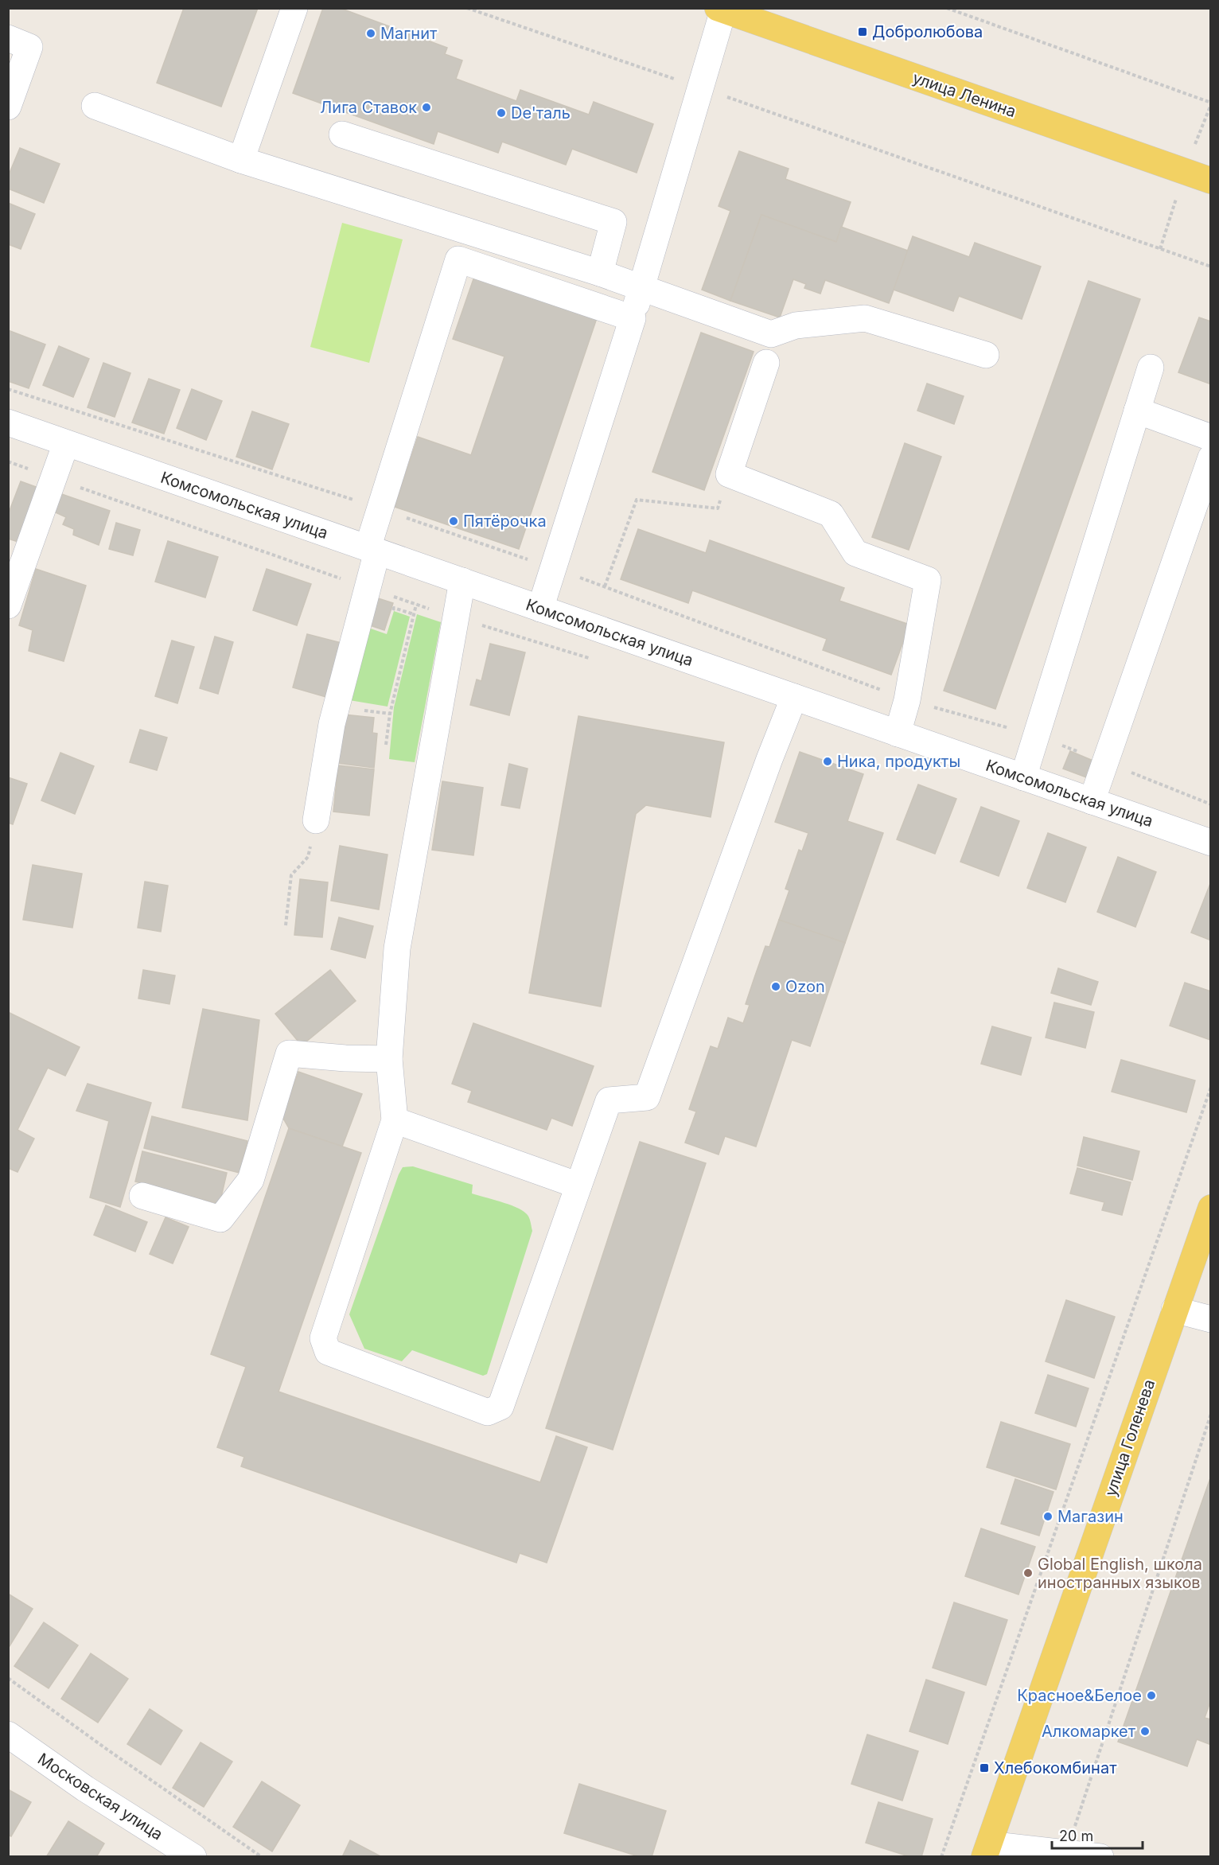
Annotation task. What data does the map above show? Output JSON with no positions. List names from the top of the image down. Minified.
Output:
{"streets":{"main road":["улица Ленина","улица Голенева"],"street":["Комсомольская улица","Московская улица"]},"places":{"transit":["Добролюбова","Хлебокомбинат"],"other":["Магнит","Лига Ставок","De'таль","Пятёрочка","Ника, продукты","Ozon","Магазин","Global English, школа иностранных языков","Красное&Белое","Алкомаркет"]},"scale_bar":"20 m"}
